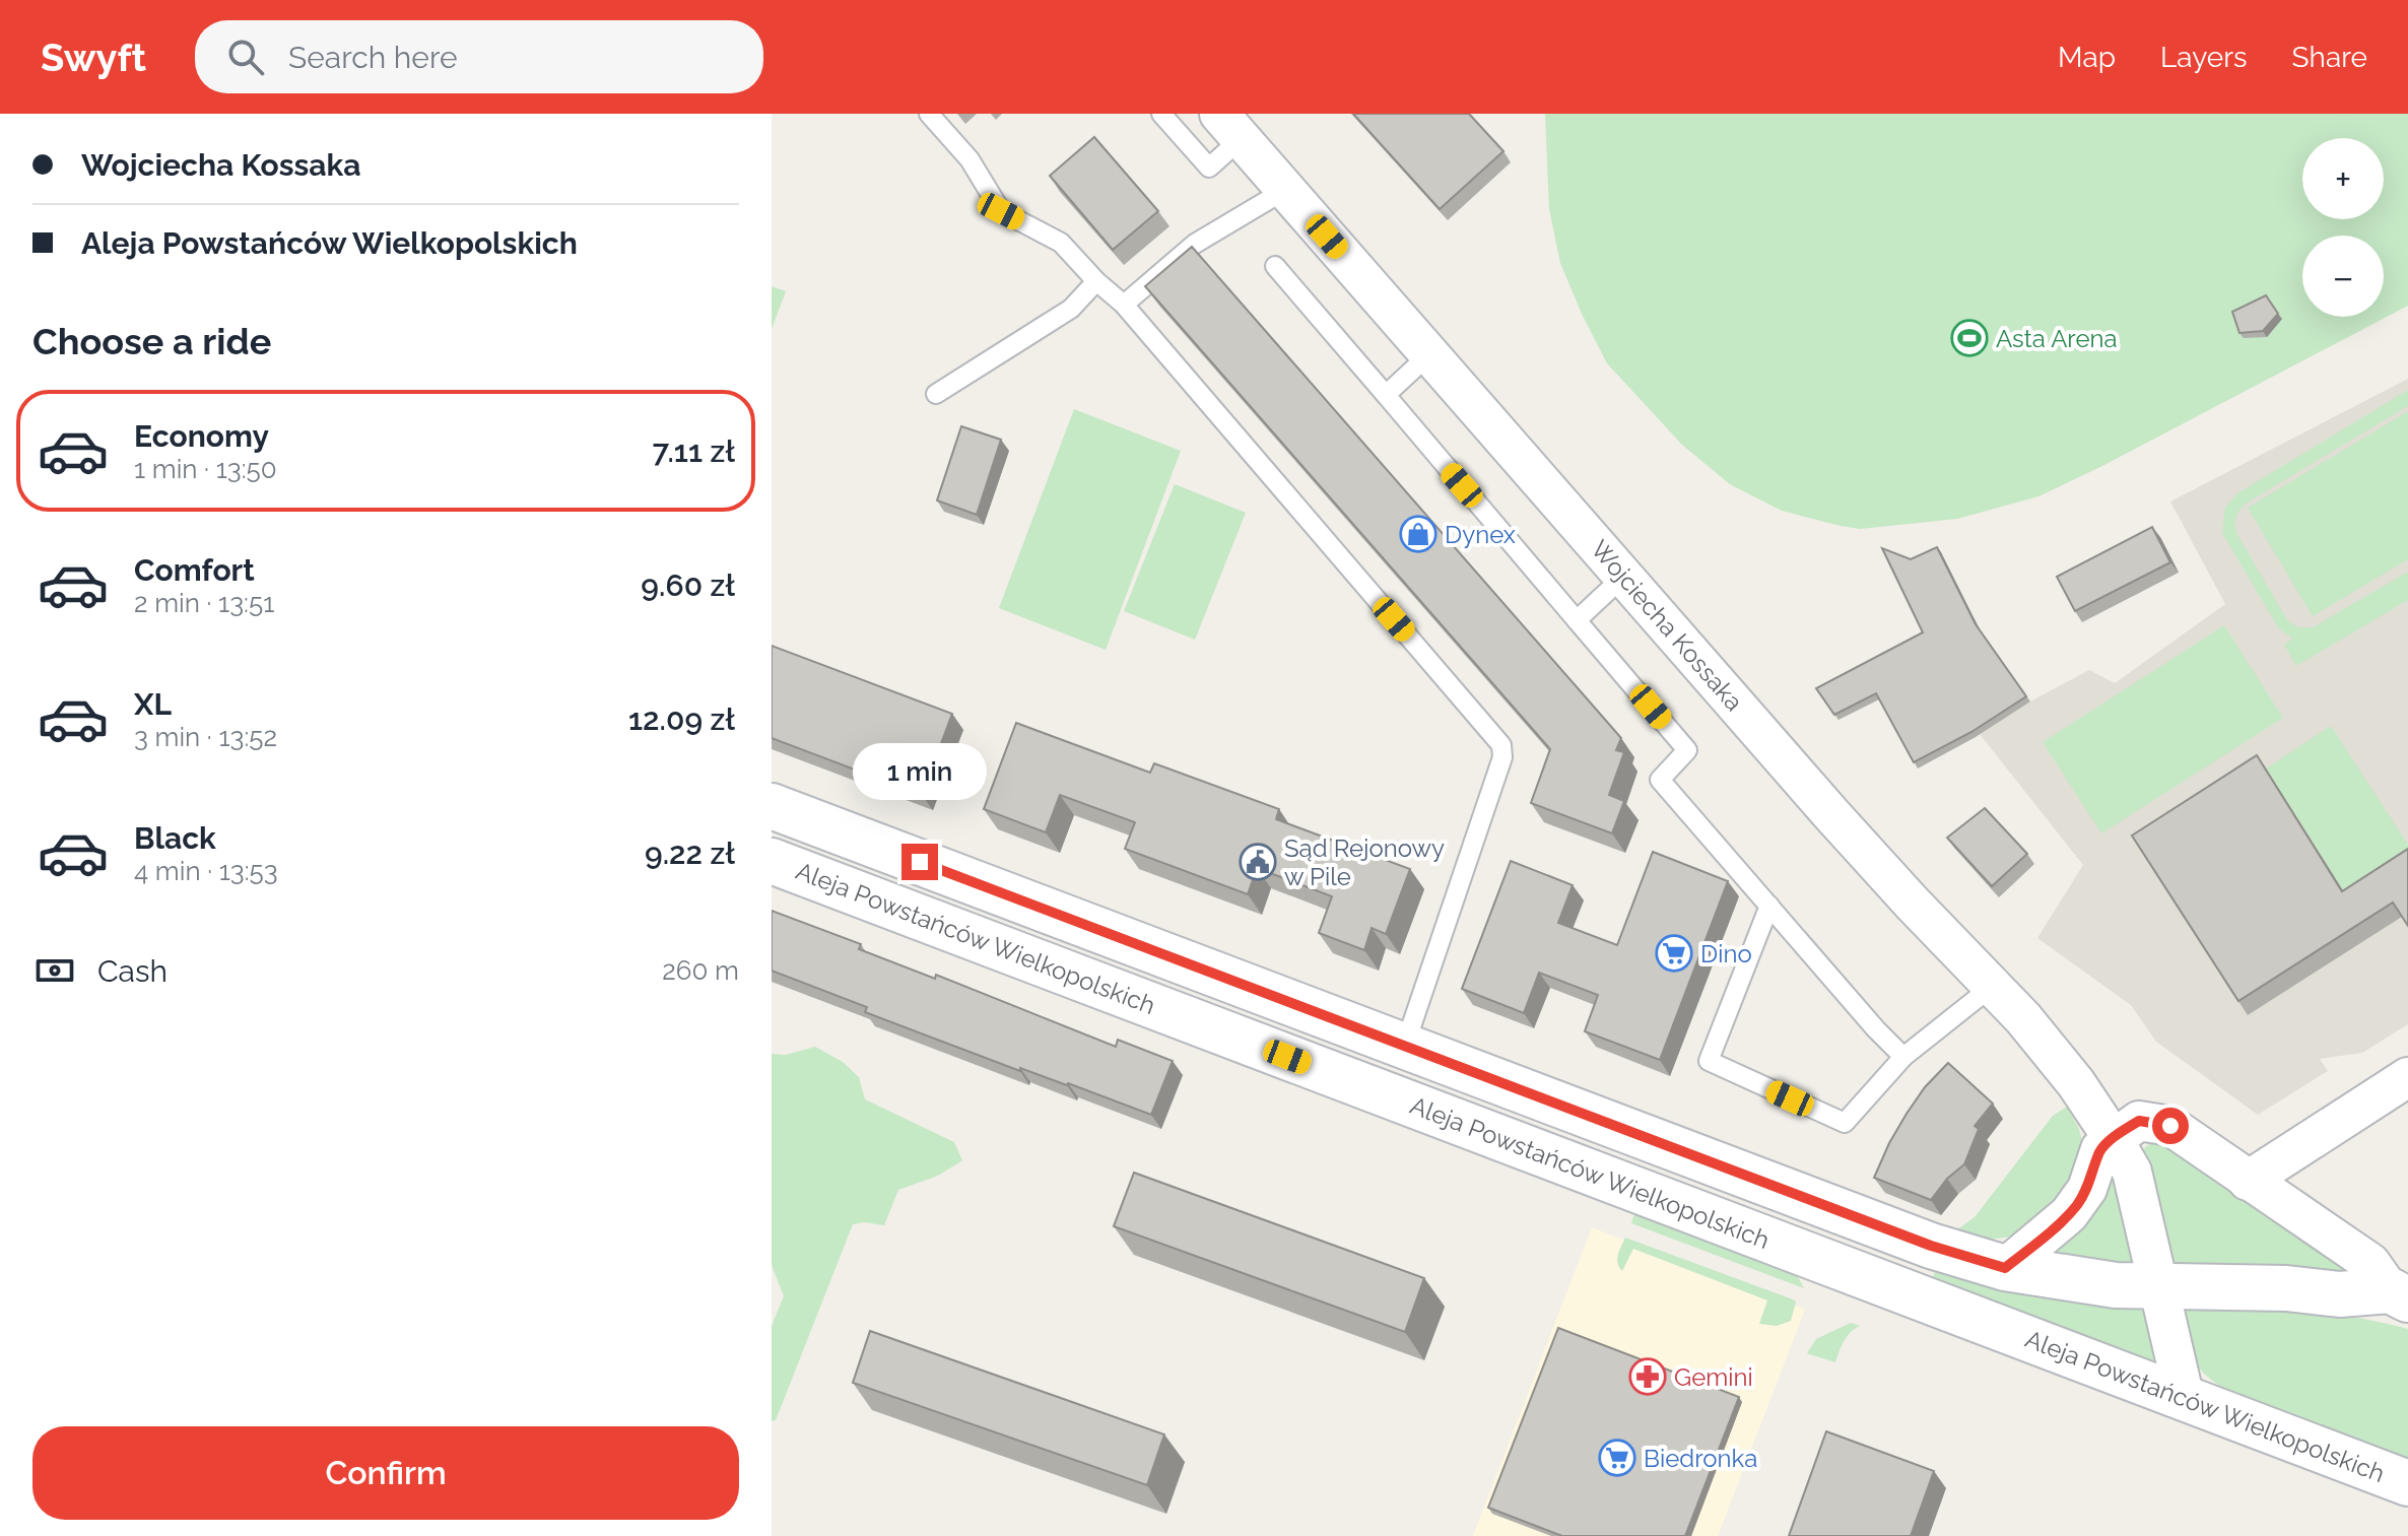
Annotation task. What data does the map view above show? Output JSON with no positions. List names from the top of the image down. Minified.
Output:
{"streets":{"main road":["Aleja Powstańców Wielkopolskich"],"street":["Wojciecha Kossaka"]},"crossings":[["Wojciecha Kossaka","Aleja Powstańców Wielkopolskich"]],"places":{"sports":["Asta Arena"],"shop":["Dynex"],"public building":["Sąd Rejonowy w Pile"],"supermarket":["Dino","Biedronka"],"pharmacy":["Gemini"]},"page":{"header":"Swyft","search":"Search here","nav":["Map","Layers","Share"],"banner":["Wojciecha Kossaka","Aleja Powstańców Wielkopolskich"],"map_buttons":["+","−"],"heading":"Choose a ride","list":[{"name":"Economy","note":"1 min · 13:50","value":"7.11 zł"},{"name":"Comfort","note":"2 min · 13:51","value":"9.60 zł"},{"name":"XL","note":"3 min · 13:52","value":"12.09 zł"},{"name":"Black","note":"4 min · 13:53","value":"9.22 zł"}],"bubble":"1 min","pay":["Cash","260 m"],"buttons":"Confirm"}}
